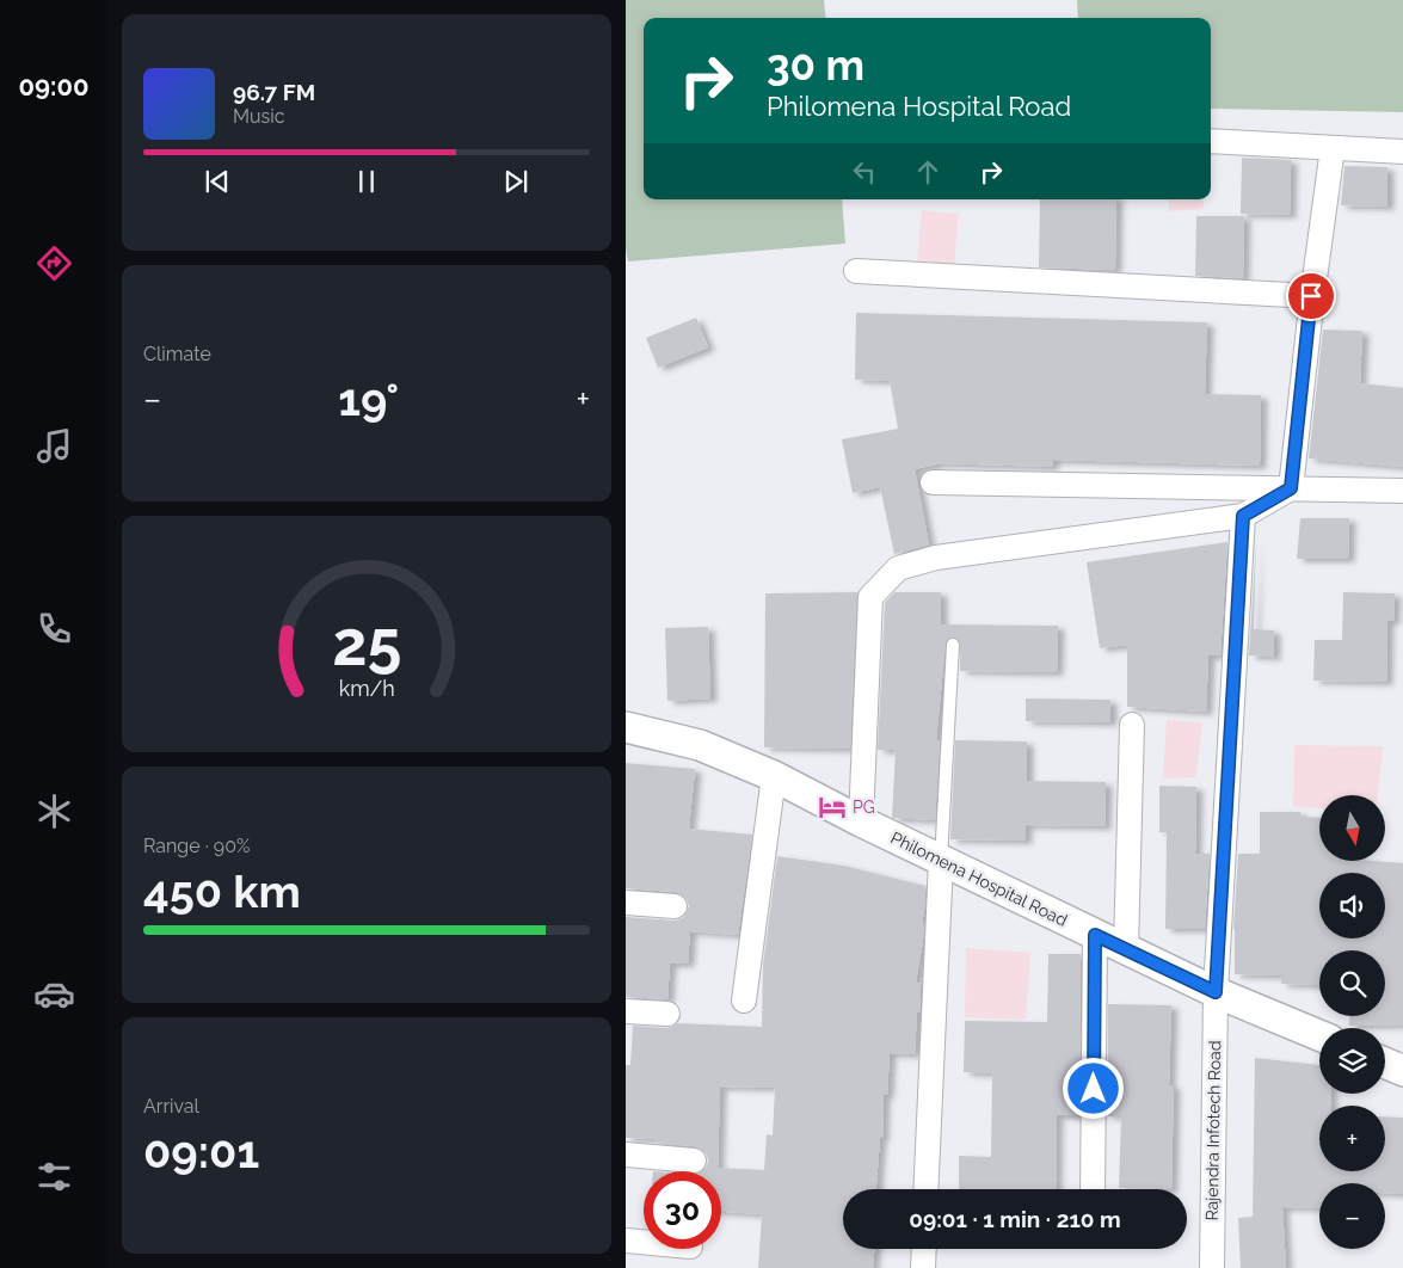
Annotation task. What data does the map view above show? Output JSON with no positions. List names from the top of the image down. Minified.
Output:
{"streets":{"street":["Philomena Hospital Road","Rajendra Infotech Road"]},"crossings":[["Philomena Hospital Road","Rajendra Infotech Road"]],"places":{"hotel":["PG"]},"north":"bottom","page":{"tabs":"09:00","turn":["30 m","Philomena Hospital Road"],"song":["96.7 FM","Music"],"tile":["Climate",["Range · 90%","450 km"],["Arrival","09:01"]],"heat":["−","19°","+"],"map_buttons":["+","−"],"limit":"30","trip":"09:01 · 1 min · 210 m","gauge":["25","km/h"]}}
